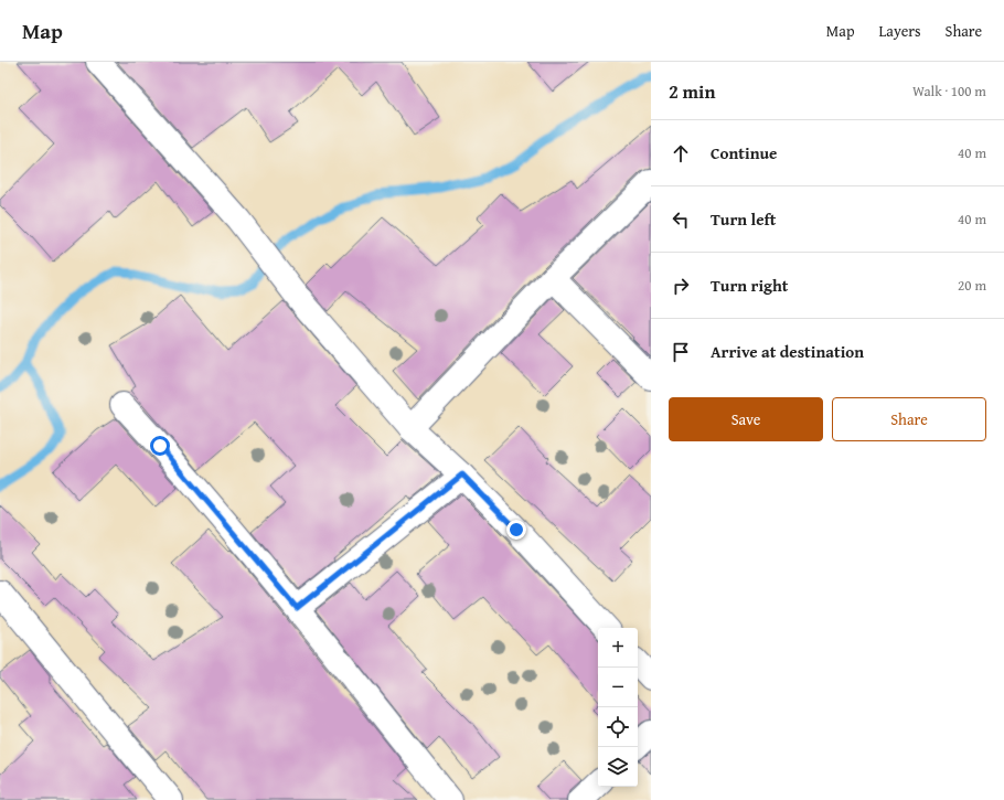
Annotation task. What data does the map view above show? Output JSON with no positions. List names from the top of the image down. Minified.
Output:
{"page":{"header":"Map","nav":["Map","Layers","Share"],"heading":["2 min","Walk · 100 m"],"list":[["Continue","40 m"],["Turn left","40 m"],["Turn right","20 m"],"Arrive at destination"],"buttons":["Save","Share"],"map_buttons":["+","−"]}}
